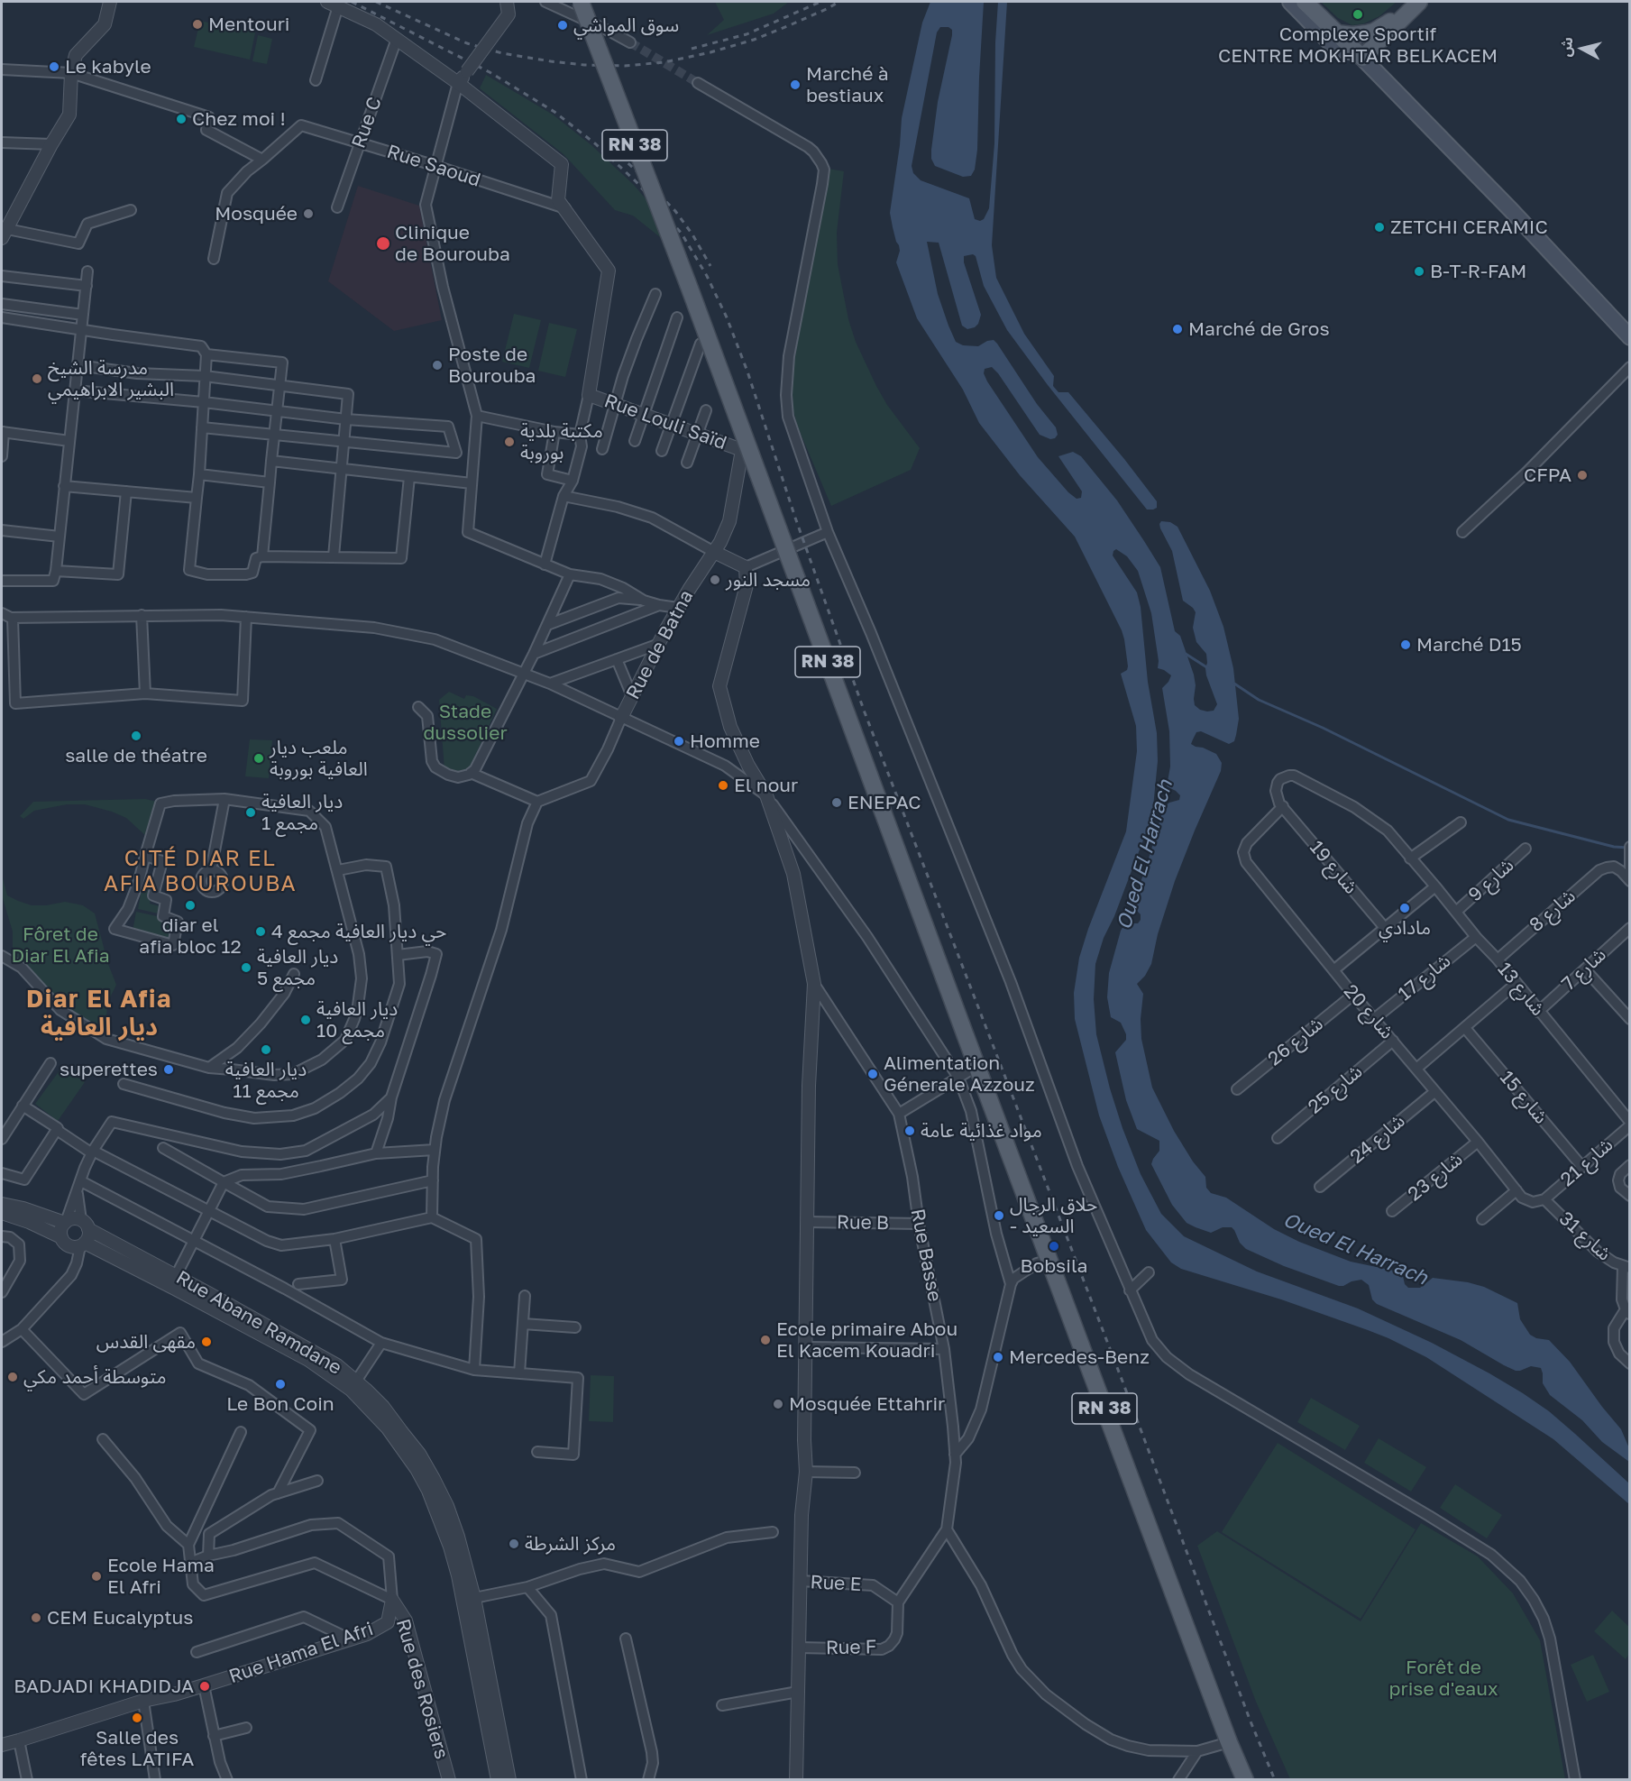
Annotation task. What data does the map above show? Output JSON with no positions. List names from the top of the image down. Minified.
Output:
{"streets":{"main road":["RN 38"],"street":["Rue C","Rue Saoud","Rue Louli Saïd","Rue de Batna","شارع 19","شارع 9","شارع 8","شارع 7","شارع 17","شارع 13","شارع 20","شارع 26","شارع 25","شارع 15","شارع 24","شارع 21","شارع 23","Rue B","شارع 31","Rue Basse","Rue Abane Ramdane","Rue E","Rue F","Rue Hama El Afri","Rue des Rosiers"]},"crossings":[["Rue C","Rue Saoud"],["Rue Louli Saïd","Rue de Batna"],["شارع 19","شارع 13"],["شارع 19","شارع 20"],["شارع 9","شارع 13"],["شارع 8","شارع 13"],["شارع 7","شارع 13"],["شارع 17","شارع 13"],["شارع 17","شارع 20"],["شارع 13","شارع 20"],["شارع 13","شارع 21"],["شارع 20","شارع 26"],["شارع 20","شارع 25"],["شارع 20","شارع 24"],["شارع 20","شارع 21"],["شارع 20","شارع 23"],["شارع 20","شارع 31"],["شارع 15","شارع 21"],["شارع 21","شارع 31"],["Rue B","Rue Basse"],["Rue Basse","Rue E"],["Rue Basse","Rue F"],["Rue E","Rue F"],["Rue Hama El Afri","Rue des Rosiers"]],"districts":["CITÉ DIAR EL AFIA BOUROUBA","Diar El Afia ديار العافية"],"water":["Oued El Harrach"],"parks":["Stade dussolier","Fôret de Diar El Afia","Forêt de prise d'eaux"],"places":["Complexe Sportif CENTRE MOKHTAR BELKACEM","Mentouri","سوق المواشي","Le kabyle","Marché à bestiaux","Chez moi !","Mosquée","ZETCHI CERAMIC","Clinique de Bourouba","B-T-R-FAM","Marché de Gros","Poste de Bourouba","مدرسة الشيخ البشير الابراهيمي","مكتبة بلدية بوروبة","CFPA","مسجد النور","Marché D15","salle de théatre","Homme","ملعب ديار العافية بوروبة","El nour","ENEPAC","ديار العافية مجمع 1","diar el afia bloc 12","مادادي","حي ديار العافية مجمع 4","ديار العافية مجمع 5","ديار العافية مجمع 10","ديار العافية مجمع 11","superettes","Alimentation Génerale Azzouz","مواد غذائية عامة","حلاق الرجال - السعيد","Bobsila","Ecole primaire Abou El Kacem Kouadri","مقهى القدس","Mercedes-Benz","متوسطة أحمد مكي","Le Bon Coin","Mosquée Ettahrir","مركز الشرطة","Ecole Hama El Afri","CEM Eucalyptus","BADJADI KHADIDJA","Salle des fêtes LATIFA"],"north":"left"}
